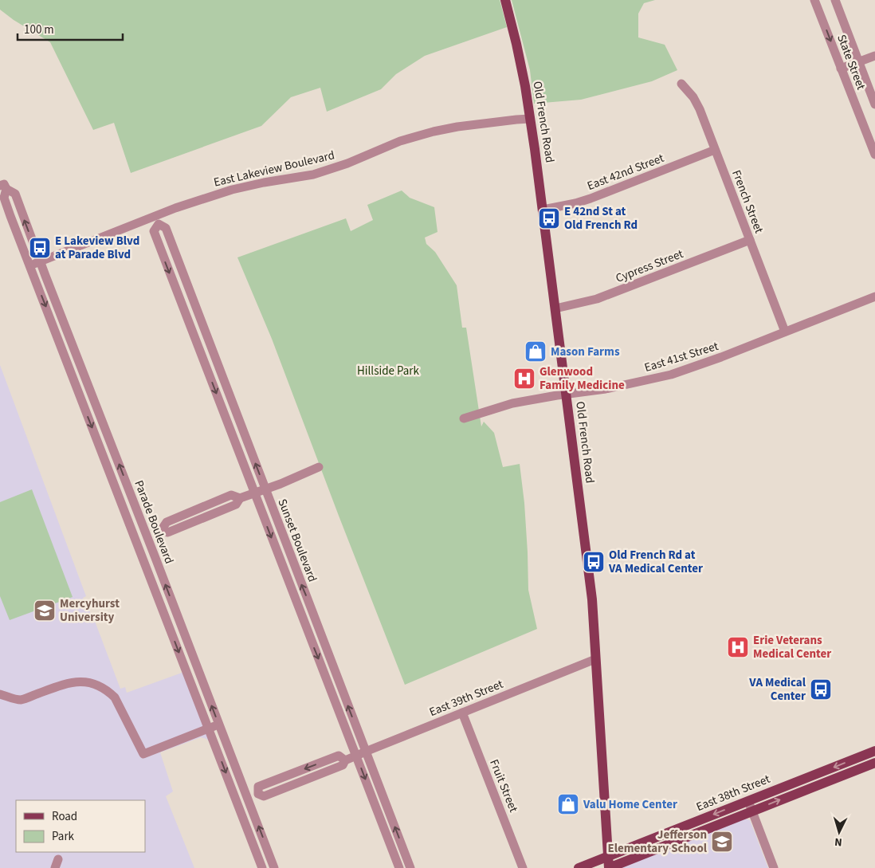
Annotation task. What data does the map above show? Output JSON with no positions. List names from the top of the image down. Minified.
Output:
{"streets":{"main road":["Old French Road","East 38th Street"],"street":["State Street","East Lakeview Boulevard","East 42nd Street","French Street","Cypress Street","East 41st Street","Parade Boulevard","Sunset Boulevard","East 39th Street","Fruit Street"]},"crossings":[["Old French Road","East Lakeview Boulevard"],["Old French Road","East 42nd Street"],["Old French Road","Cypress Street"],["Old French Road","East 41st Street"],["Old French Road","East 39th Street"],["Old French Road","East 38th Street"],["East Lakeview Boulevard","Parade Boulevard"],["East Lakeview Boulevard","Sunset Boulevard"],["East 42nd Street","French Street"],["French Street","Cypress Street"],["French Street","East 41st Street"],["Parade Boulevard","East 39th Street"],["Sunset Boulevard","East 39th Street"],["East 39th Street","Fruit Street"]],"parks":["Hillside Park"],"places":{"bus stop":["E 42nd St at Old French Rd","E Lakeview Blvd at Parade Blvd","Old French Rd at VA Medical Center","VA Medical Center"],"shop":["Mason Farms","Valu Home Center"],"hospital":["Glenwood Family Medicine","Erie Veterans Medical Center"],"school or university":["Mercyhurst University","Jefferson Elementary School"]},"legend":["Road","Park"],"scale_bar":"100 m","north":"bottom"}
